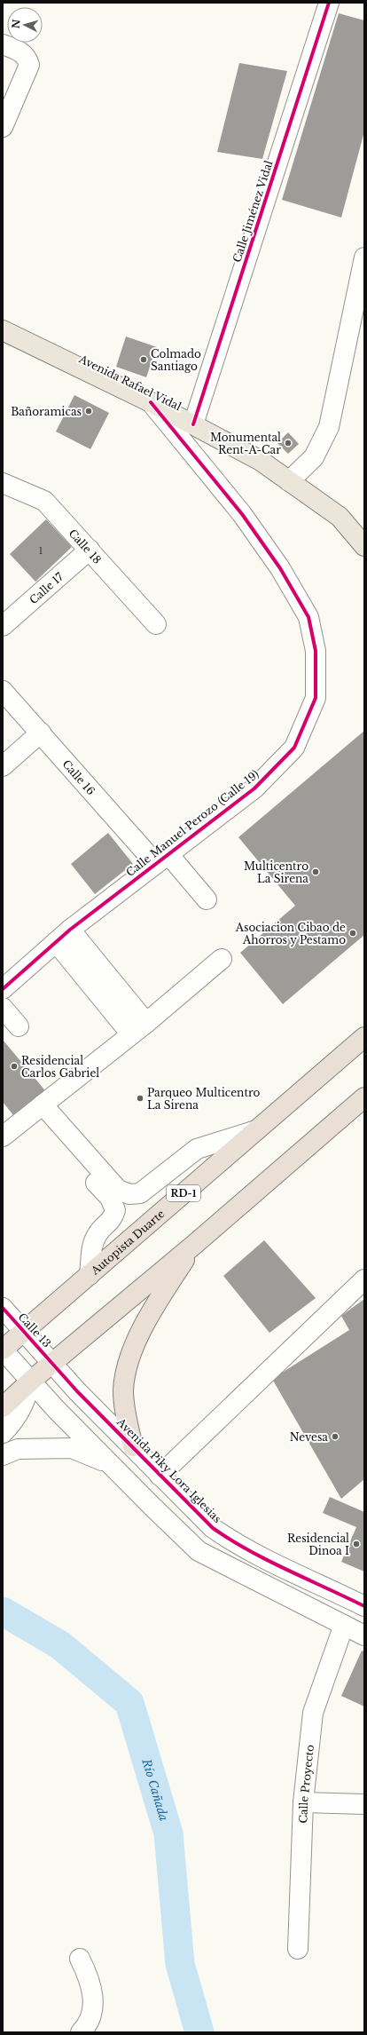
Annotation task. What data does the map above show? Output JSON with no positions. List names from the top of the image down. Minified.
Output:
{"streets":{"highway":["RD-1","Autopista Duarte"],"main road":["Avenida Rafael Vidal"],"street":["Calle Jiménez Vidal","Calle 18","Calle 17","Calle 16","Calle Manuel Perozo (Calle 19)","Calle 13","Avenida Piky Lora Iglesias","Calle Proyecto"]},"crossings":[["Calle Jiménez Vidal","Avenida Rafael Vidal"],["Avenida Rafael Vidal","Calle Manuel Perozo (Calle 19)"],["Calle 18","Calle 17"],["Calle 16","Calle Manuel Perozo (Calle 19)"],["Autopista Duarte","Calle 13"],["Calle 13","Avenida Piky Lora Iglesias"]],"water":["Río Cañada"],"places":["Colmado Santiago","Bañoramicas","Monumental Rent-A-Car","Multicentro La Sirena","Asociacion Cibao de Ahorros y Pestamo","Residencial Carlos Gabriel","Parqueo Multicentro La Sirena","Nevesa","Residencial Dinoa I"],"house_numbers":["1"],"north":"left"}
